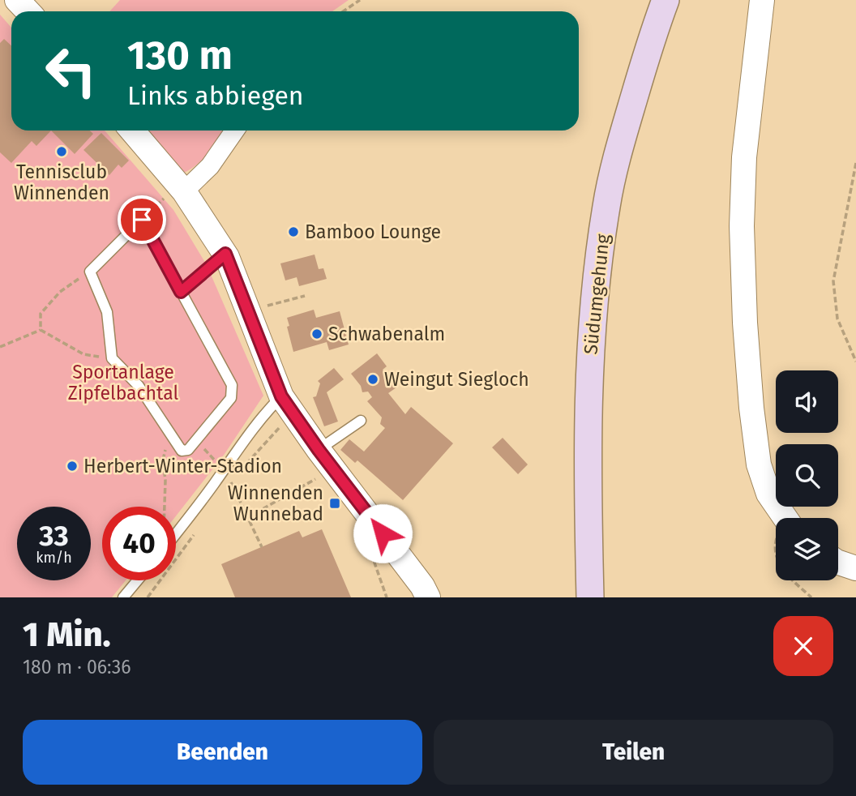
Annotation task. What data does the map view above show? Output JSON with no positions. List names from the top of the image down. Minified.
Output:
{"streets":{"main road":["Südumgehung"]},"parks":["Sportanlage Zipfelbachtal"],"places":{"other":["Tennisclub Winnenden","Bamboo Lounge","Schwabenalm","Weingut Siegloch","Herbert-Winter-Stadion"],"transit":["Winnenden Wunnebad"]},"page":{"turn":["130 m","Links abbiegen"],"speed":"33 km/h","limit":"40","heading":["1 Min.","180 m · 06:36"],"buttons":["Beenden","Teilen"]}}
